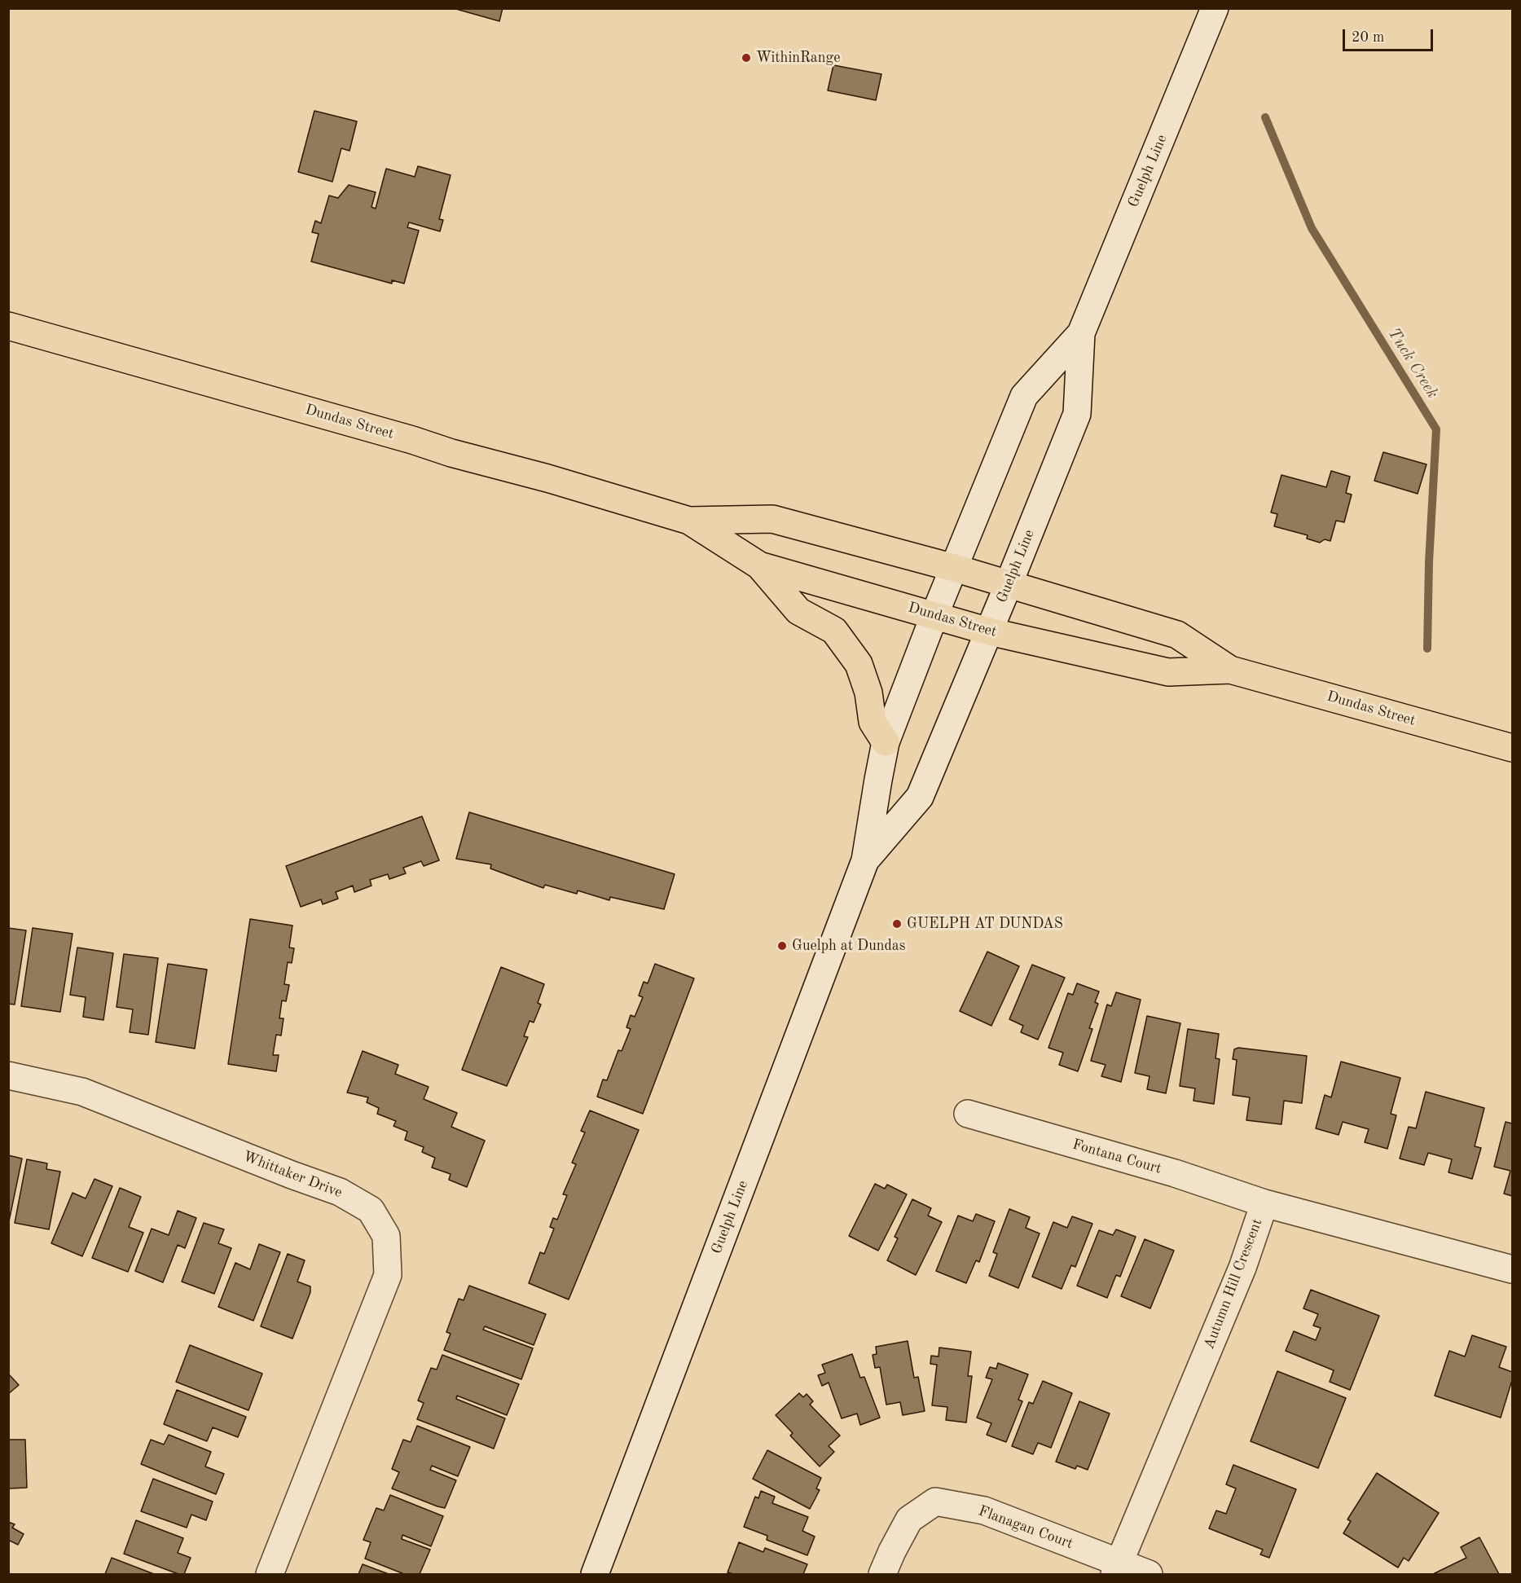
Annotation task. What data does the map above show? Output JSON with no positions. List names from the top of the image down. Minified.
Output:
{"streets":{"main road":["Guelph Line","Dundas Street","Fontana Court","Whittaker Drive","Autumn Hill Crescent","Flanagan Court"]},"crossings":[["Guelph Line","Dundas Street"],["Fontana Court","Autumn Hill Crescent"],["Autumn Hill Crescent","Flanagan Court"]],"water":["Tuck Creek"],"places":["WithinRange","GUELPH AT DUNDAS","Guelph at Dundas"],"scale_bar":"20 m"}
